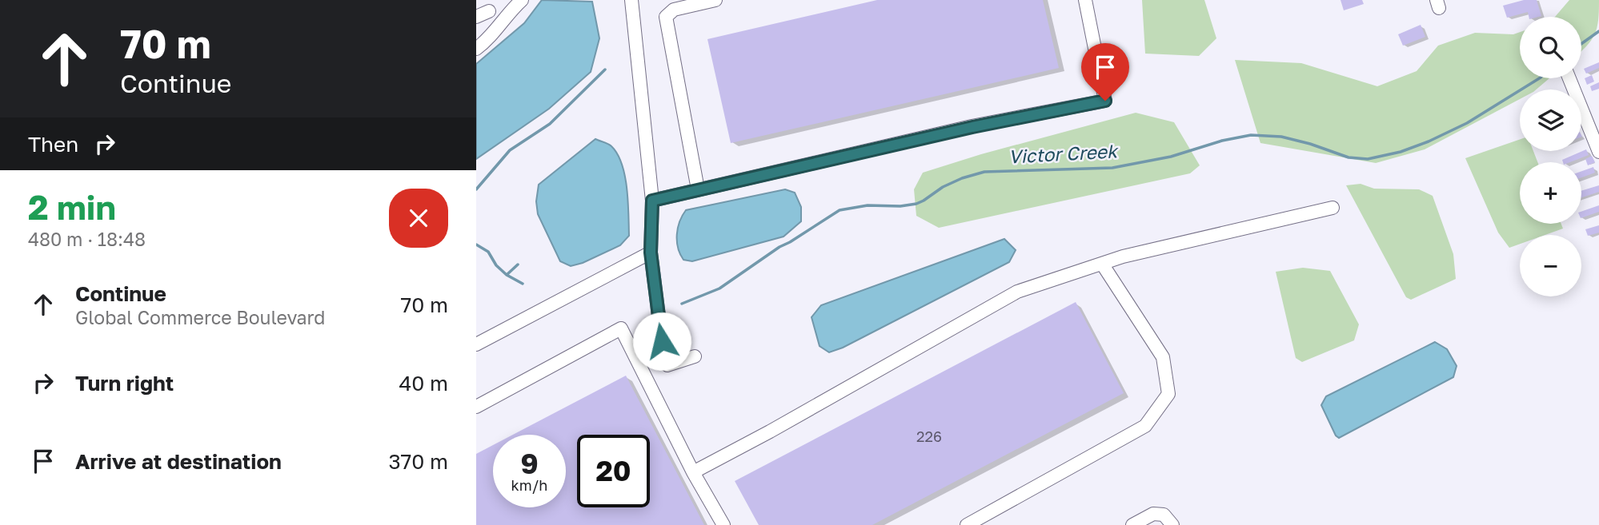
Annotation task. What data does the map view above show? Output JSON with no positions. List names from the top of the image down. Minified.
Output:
{"water":["Victor Creek"],"house_numbers":["226"],"page":{"turn":["70 m","Continue"],"map_buttons":["+","−"],"then":"Then","heading":["2 min","480 m · 18:48"],"list":[{"name":"Continue","note":"Global Commerce Boulevard","value":"70 m"},{"name":"Turn right","value":"40 m"},{"name":"Arrive at destination","value":"370 m"}],"speed":"9 km/h","limit":"20"}}
